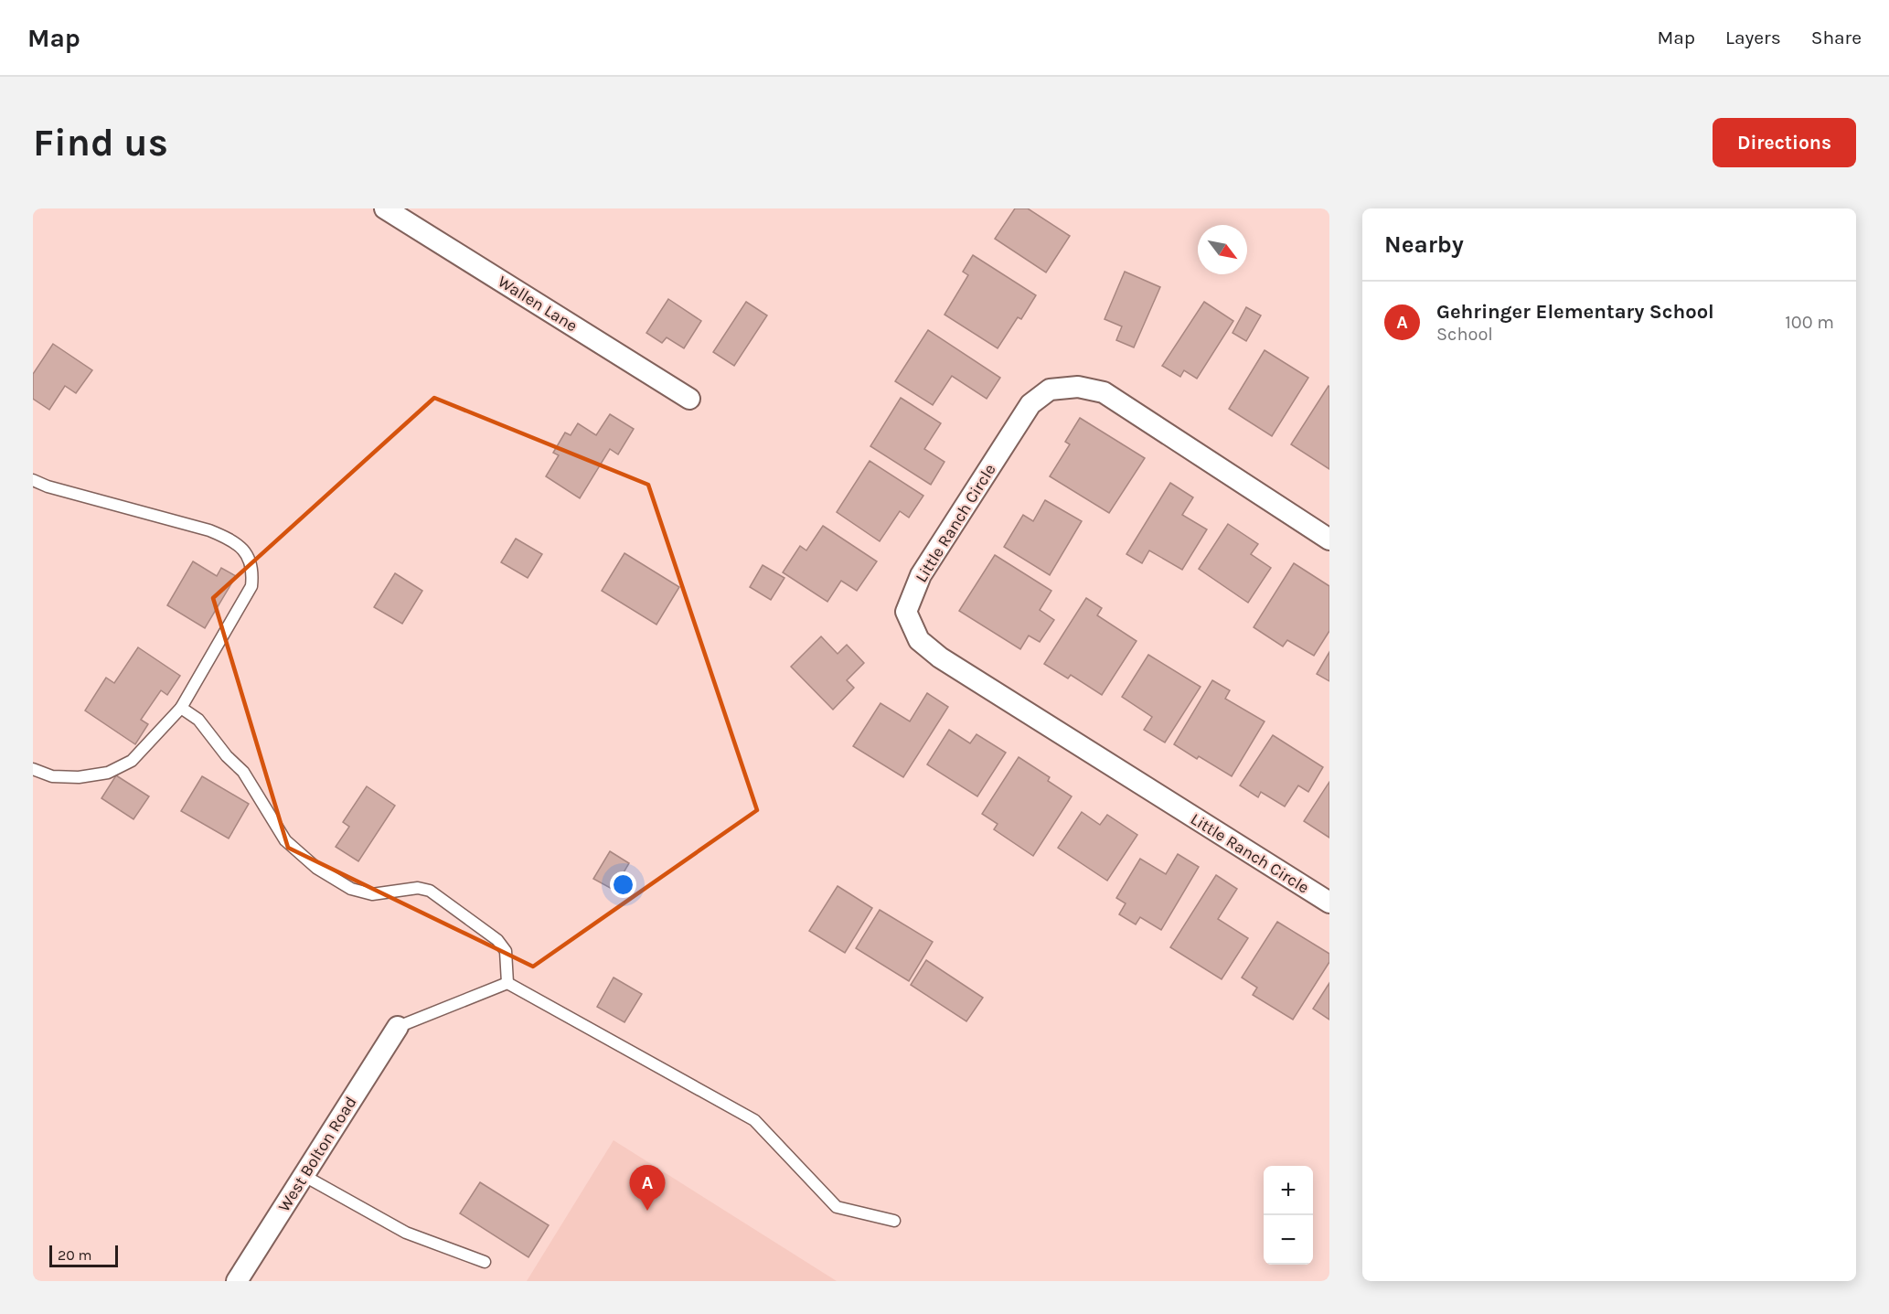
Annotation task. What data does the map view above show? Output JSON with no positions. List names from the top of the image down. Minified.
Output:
{"streets":{"street":["Wallen Lane","Little Ranch Circle","West Bolton Road"]},"scale_bar":"20 m","north":"bottom right","page":{"header":"Map","nav":["Map","Layers","Share"],"buttons":"Directions","title":"Find us","heading":"Nearby","list":[{"mark":"A","name":"Gehringer Elementary School","note":"School","value":"100 m"}],"pins":"A","map_buttons":["+","−"],"scale":"20 m"}}
